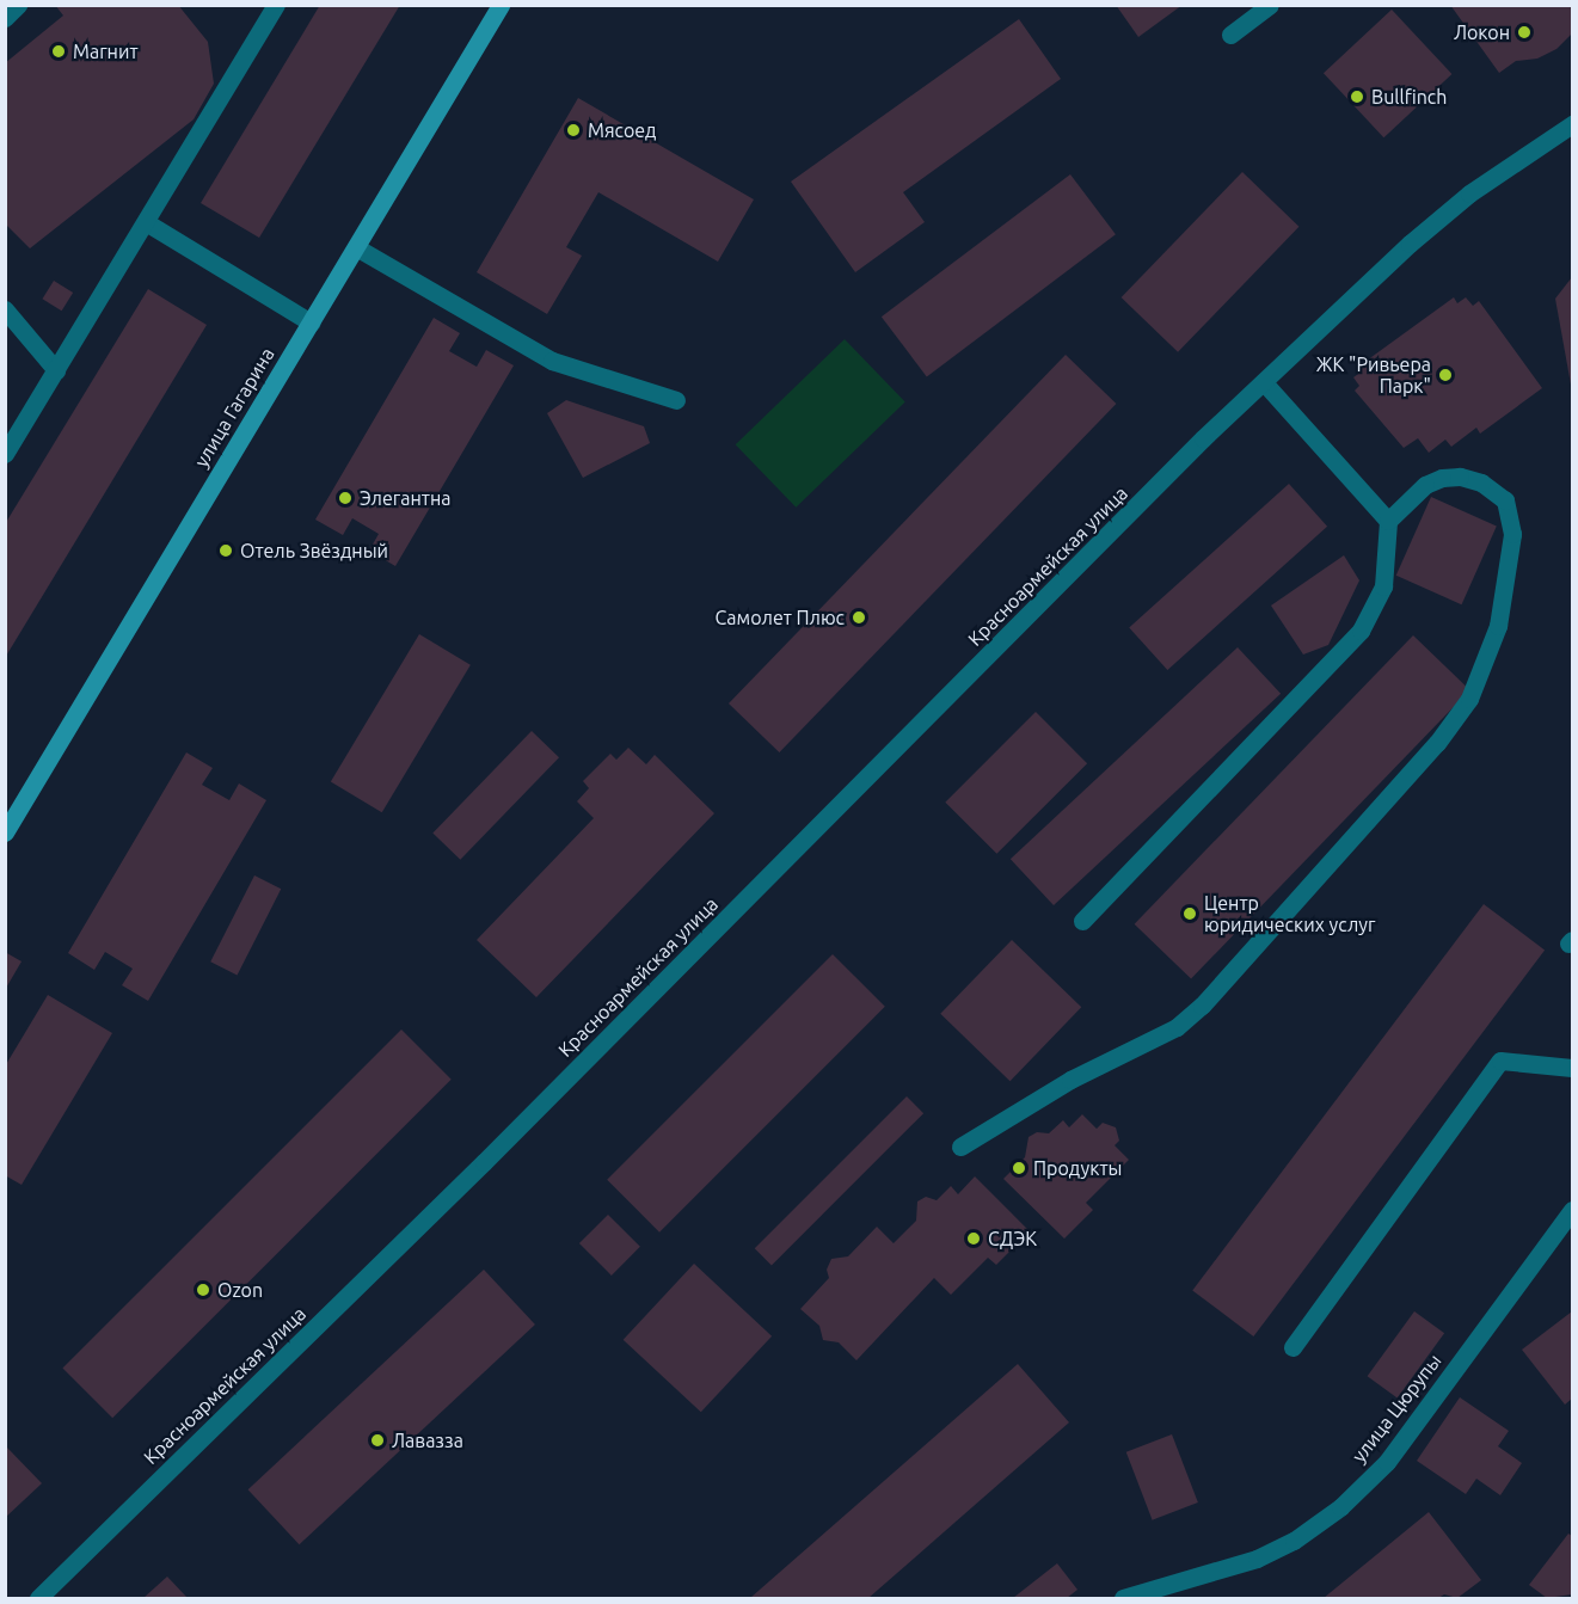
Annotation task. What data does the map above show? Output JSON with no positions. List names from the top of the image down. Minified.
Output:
{"streets":{"main road":["улица Гагарина"],"street":["Красноармейская улица","улица Цюрупы"]},"places":["Локон","Магнит","Bullfinch","Мясоед","ЖК \"Ривьера Парк\"","Элегантна","Отель Звёздный","Самолет Плюс","Центр юридических услуг","Продукты","СДЭК","Ozon","Лавазза"]}
